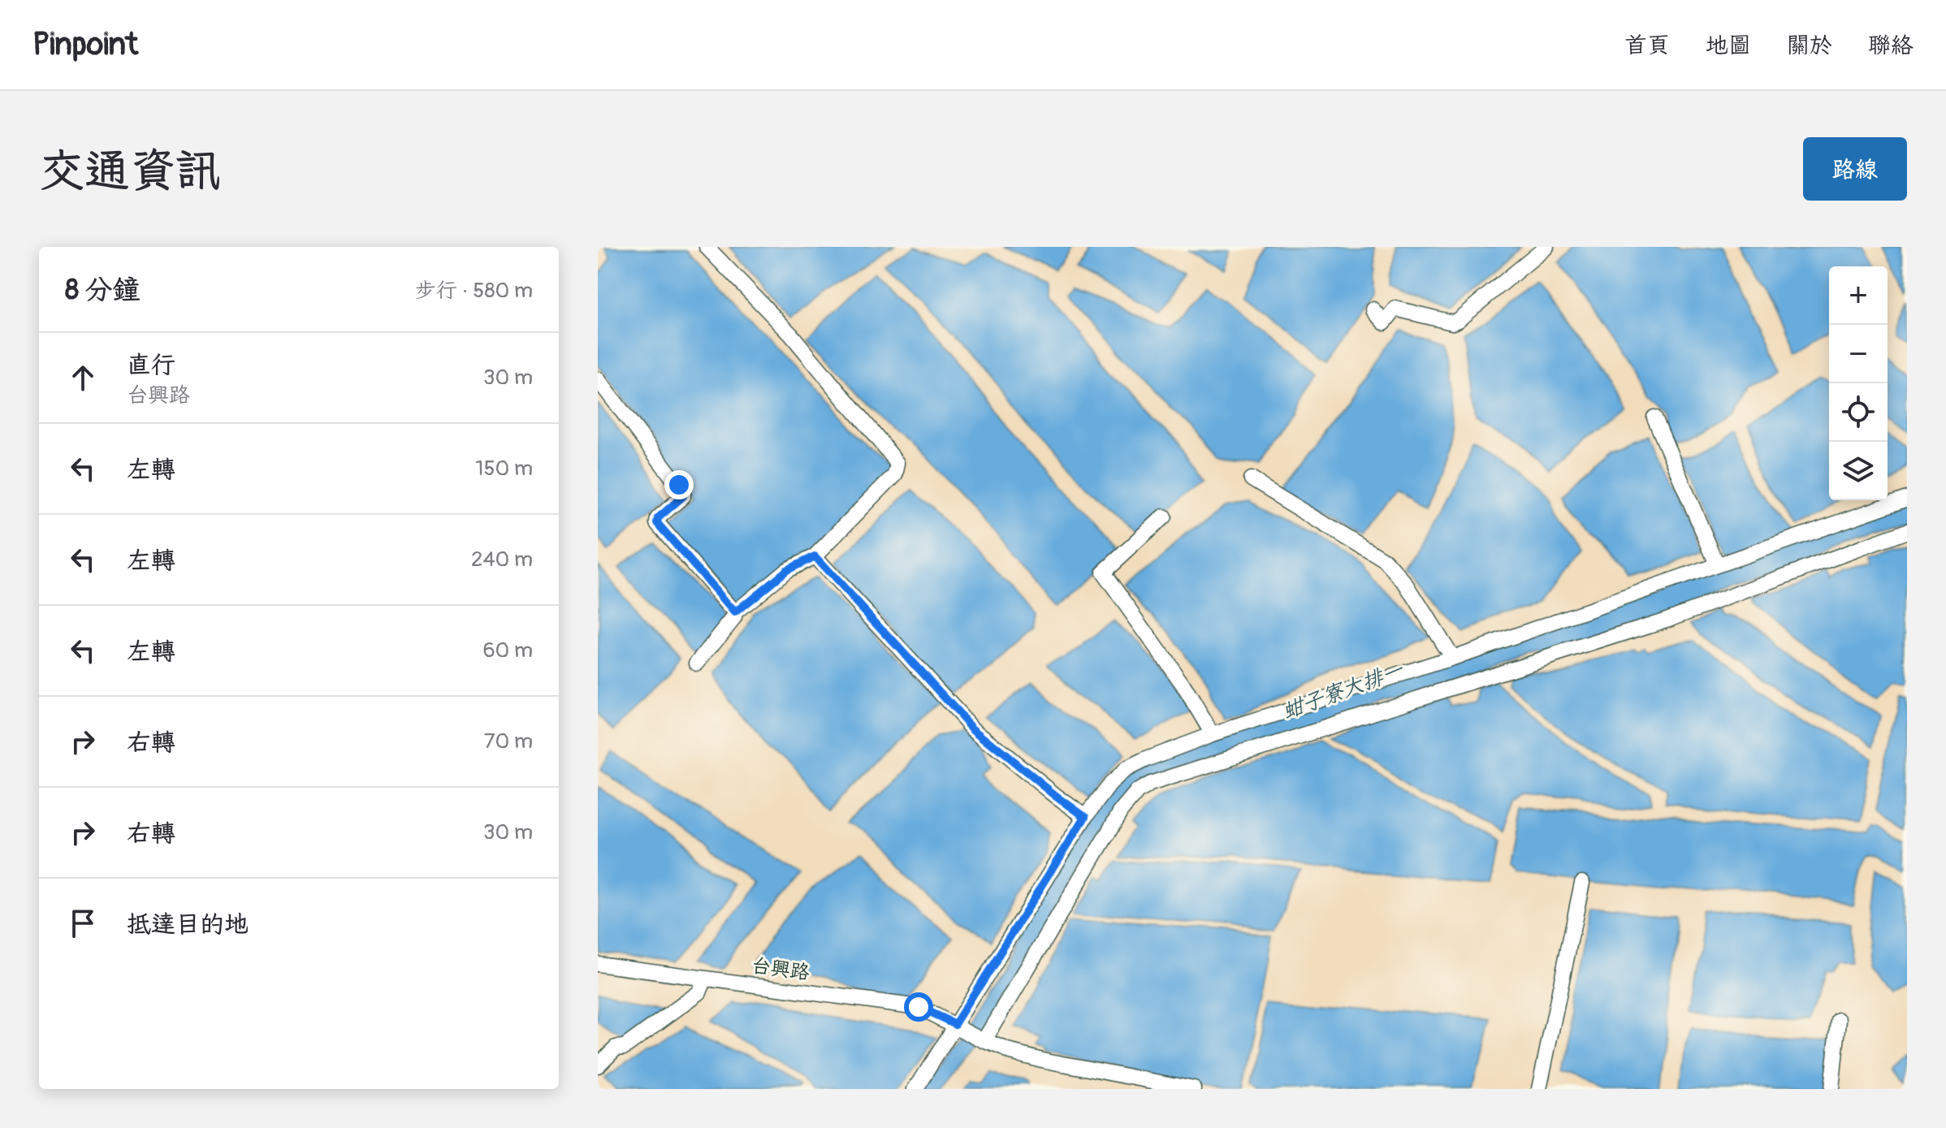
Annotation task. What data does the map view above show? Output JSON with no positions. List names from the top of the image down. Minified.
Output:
{"streets":{"street":["台興路"]},"water":["蚶子寮大排一"],"page":{"header":"Pinpoint","nav":["首頁","地圖","關於","聯絡"],"buttons":"路線","title":"交通資訊","heading":["8 分鐘","步行 · 580 m"],"map_buttons":["+","−"],"list":[["直行","台興路","30 m"],["左轉","150 m"],["左轉","240 m"],["左轉","60 m"],["右轉","70 m"],["右轉","30 m"],"抵達目的地"]}}
